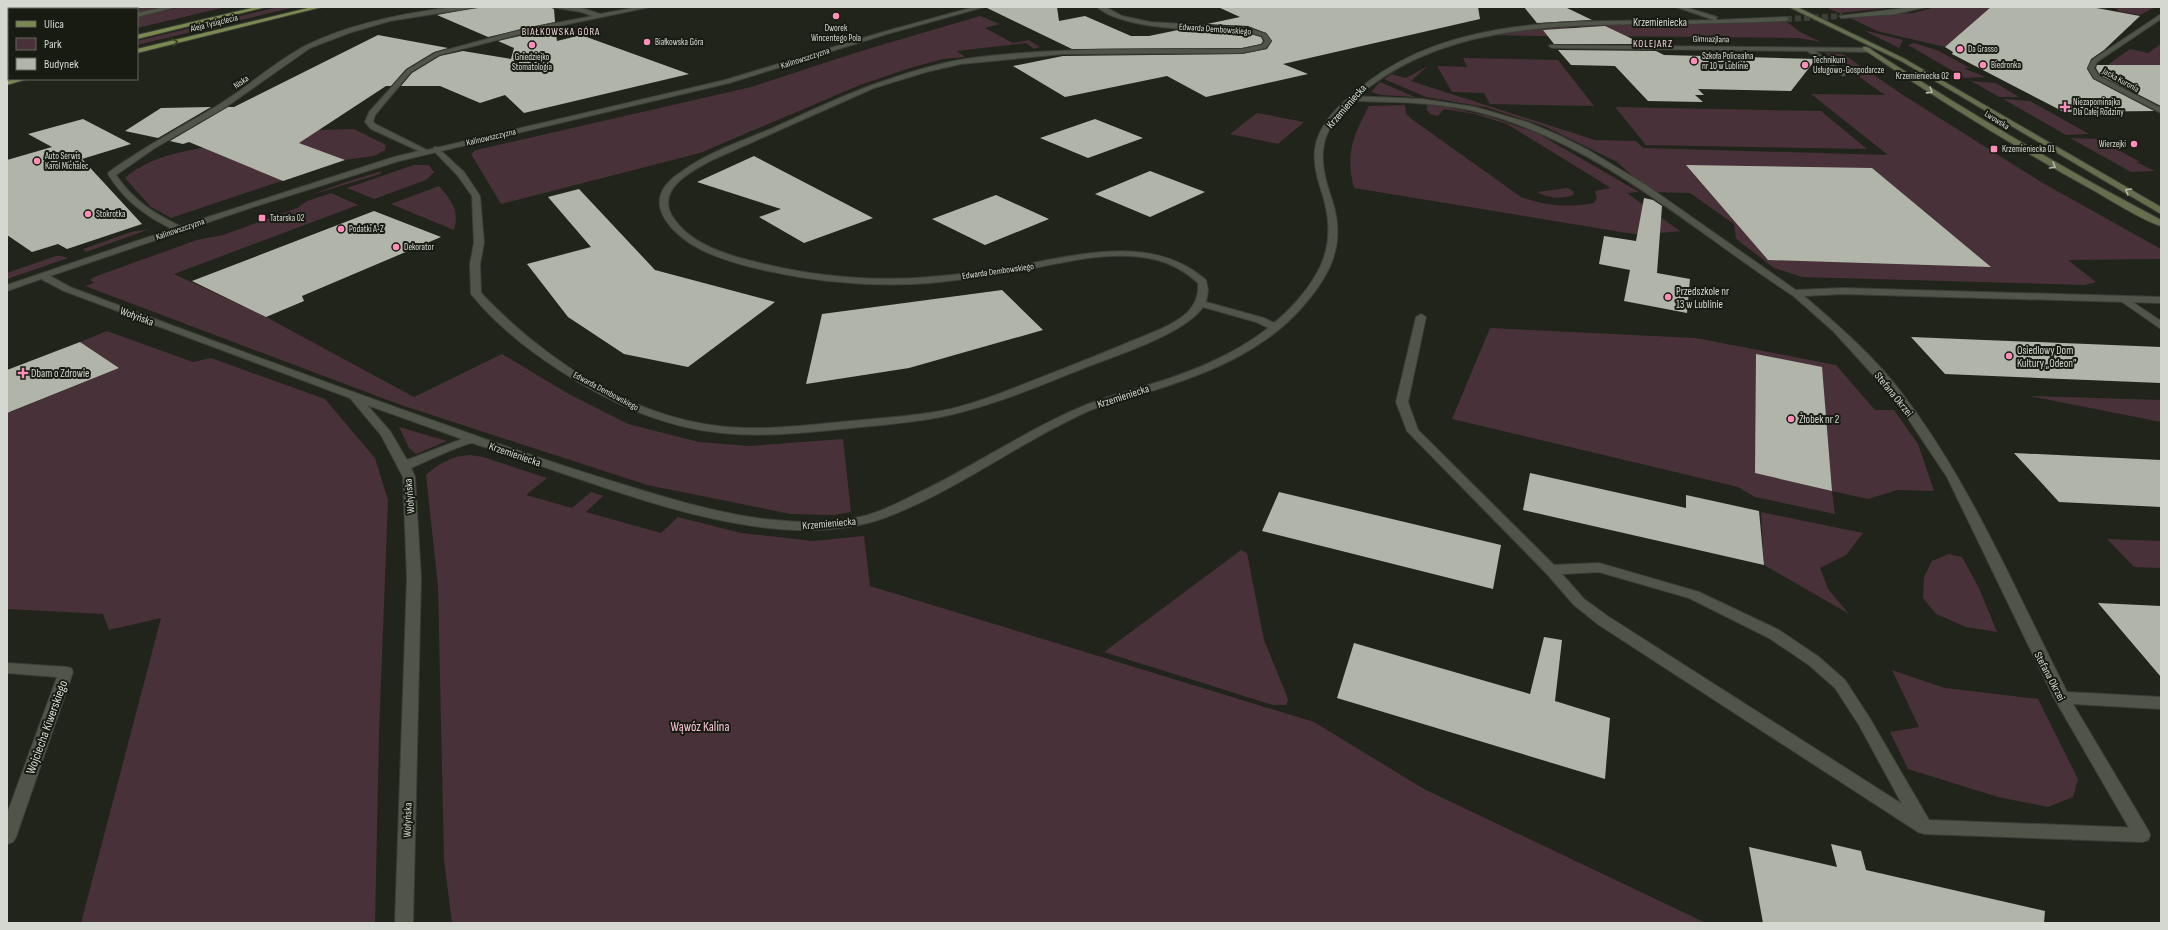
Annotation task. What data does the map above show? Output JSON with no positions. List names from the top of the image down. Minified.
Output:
{"streets":{"main road":["Aleja Tysiąclecia"],"street":["Krzemieniecka","Edwarda Dembowskiego","Gimnazjlana","Kalinowszczyzna","Jacka Kuronia","Niska","Lwowska","Wołyńska","Stefana Okrzei","Wojciecha Kiwerskiego"]},"crossings":[["Krzemieniecka","Wołyńska"],["Krzemieniecka","Stefana Okrzei"],["Edwarda Dembowskiego","Kalinowszczyzna"],["Gimnazjlana","Lwowska"],["Kalinowszczyzna","Niska"],["Kalinowszczyzna","Wołyńska"]],"districts":["BIAŁKOWSKA GÓRA","KOLEJARZ"],"parks":["Wąwóz Kalina"],"places":{"other":["Dworek Wincentego Pola","Białkowska Góra","Gniedziejko Stomatologia","Da Grasso","Szkoła Policealna nr 10 w Lublinie","Technikum Usługowo-Gospodarcze","Biedronka","Wierzejki","Auto Serwis Karol Michalec","Stokrotka","Podatki A-Z","Dekorator","Przedszkole nr 13 w Lublinie","Osiedlowy Dom Kultury „Odeon”","Żłobek nr 2"],"transit":["Krzemieniecka 02","Krzemieniecka 01","Tatarska 02"],"health":["Niezapominajka Dla Całej Rodziny","Dbam o Zdrowie"]},"legend":["Ulica","Park","Budynek"]}
